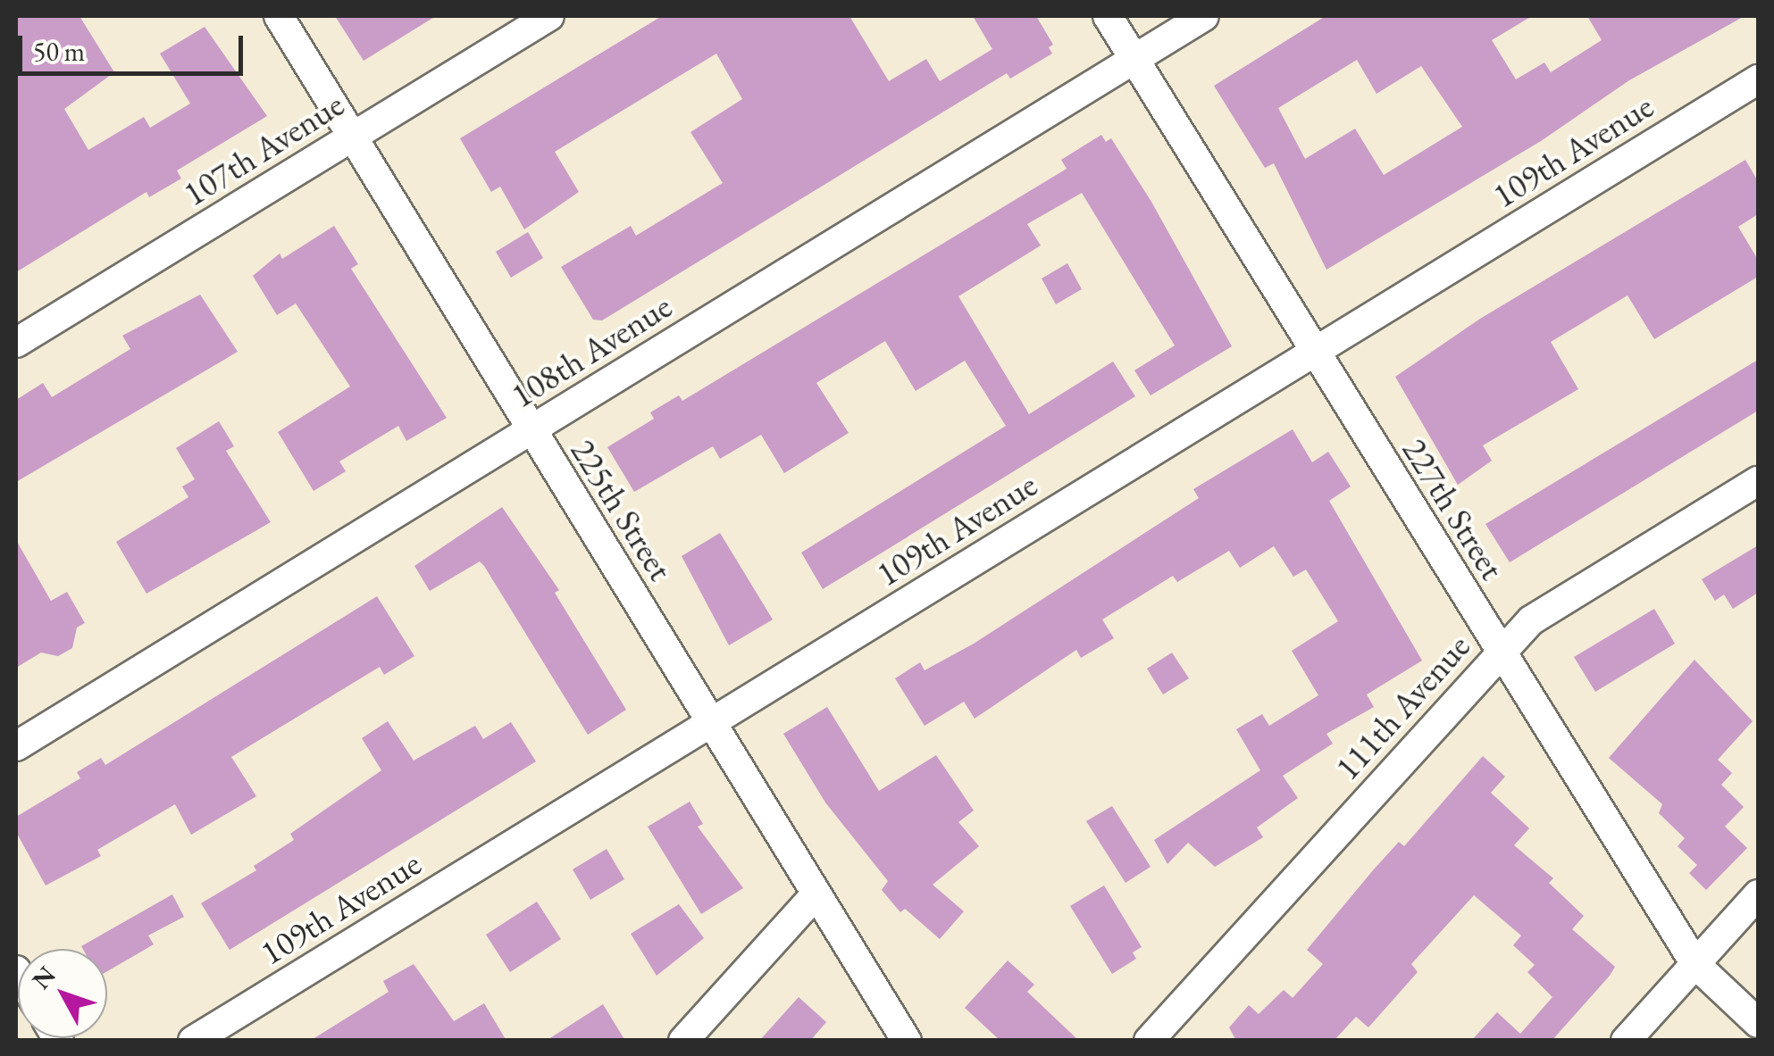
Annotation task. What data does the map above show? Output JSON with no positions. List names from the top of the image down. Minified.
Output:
{"streets":{"street":["107th Avenue","109th Avenue","108th Avenue","227th Street","225th Street","111th Avenue"]},"crossings":[["107th Avenue","225th Street"],["109th Avenue","227th Street"],["109th Avenue","225th Street"],["108th Avenue","227th Street"],["108th Avenue","225th Street"],["227th Street","111th Avenue"]],"scale_bar":"50 m","north":"top left"}
